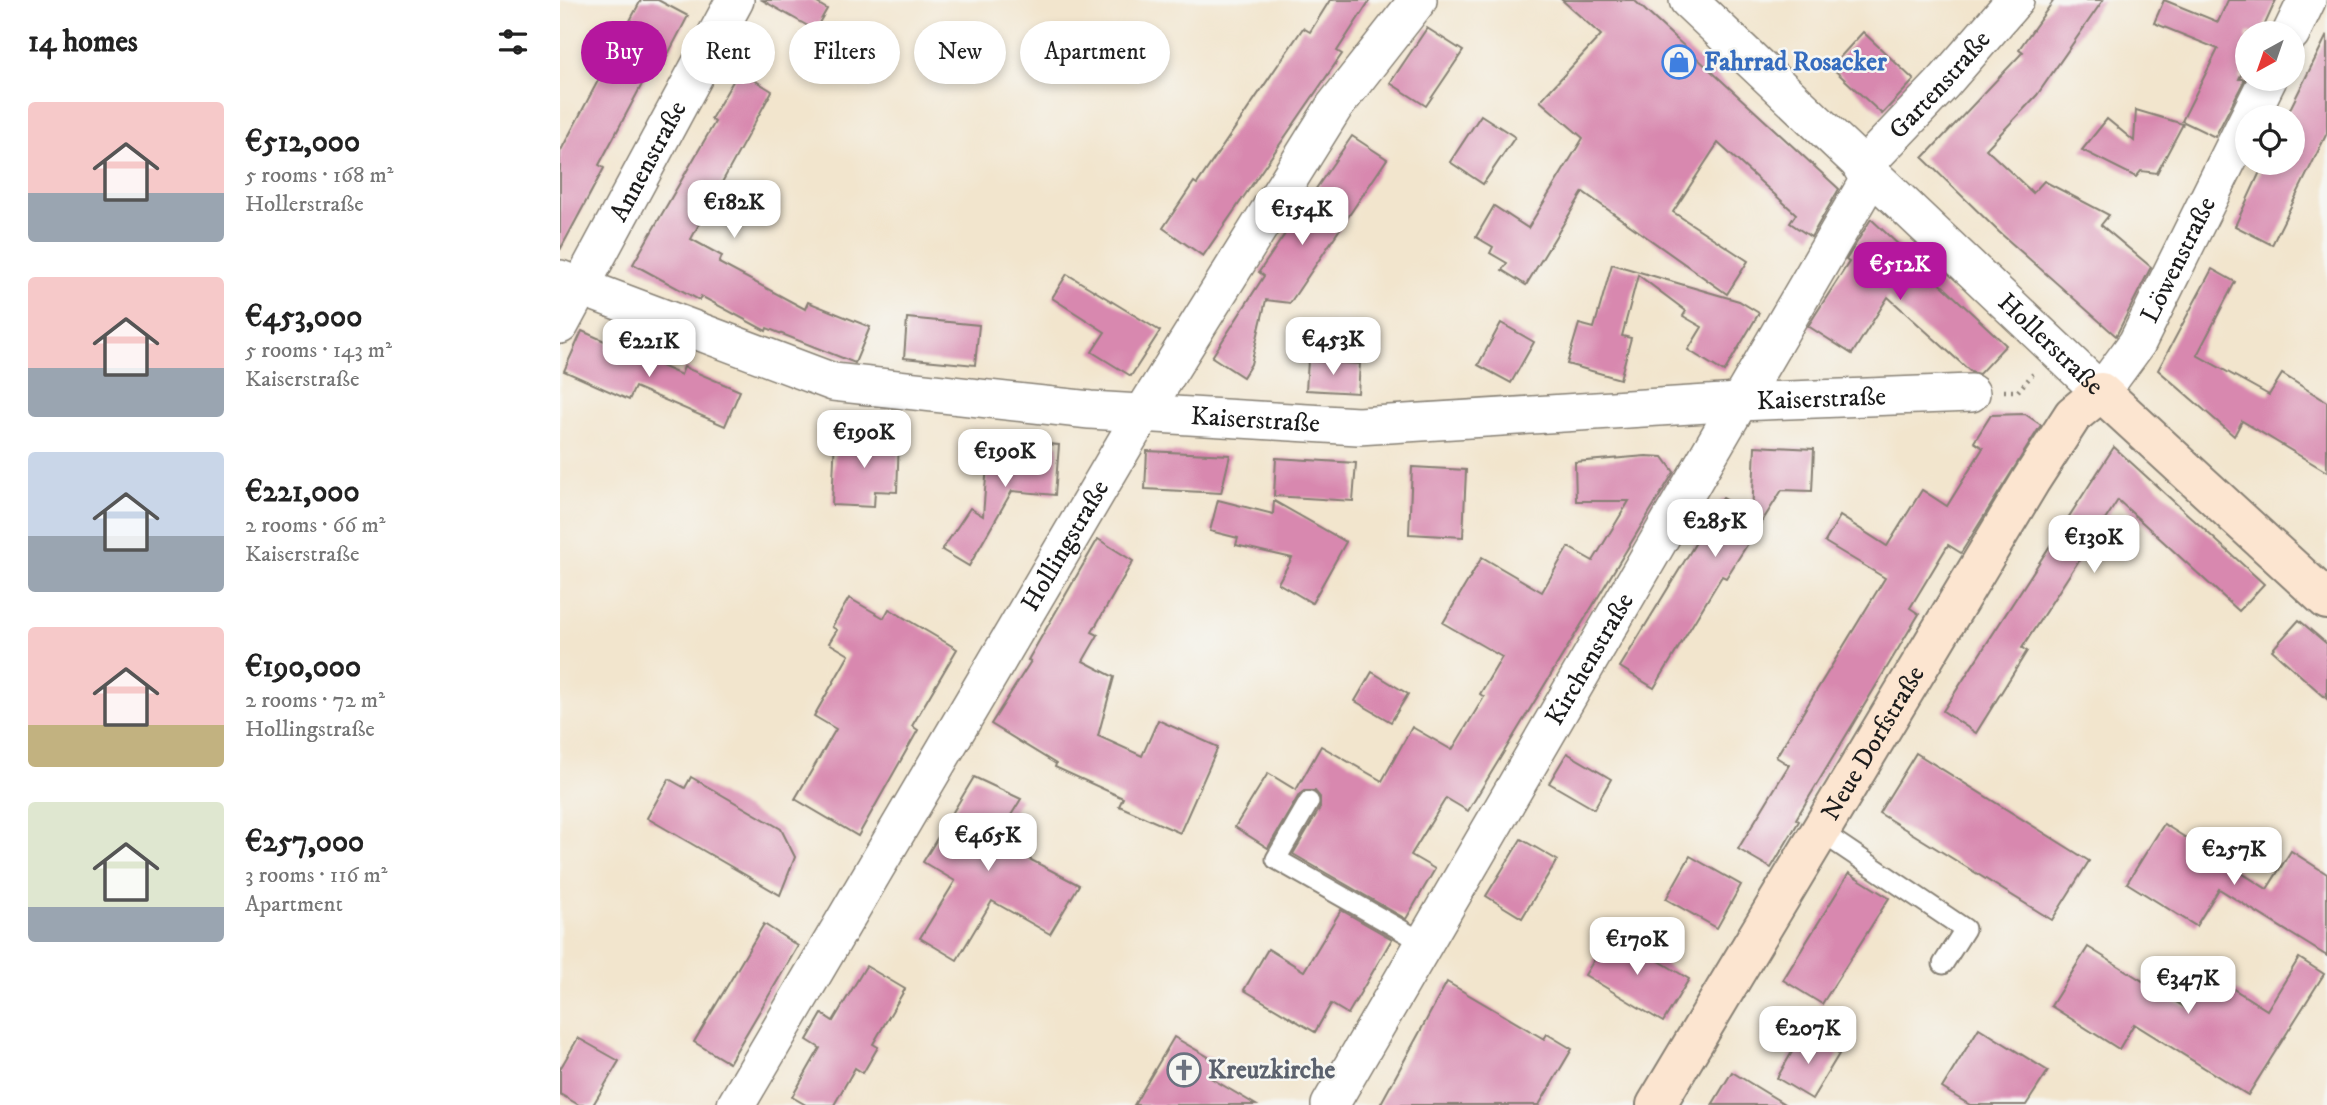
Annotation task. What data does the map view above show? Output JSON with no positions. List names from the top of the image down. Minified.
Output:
{"streets":{"street":["Gartenstraße","Annenstraße","Löwenstraße","Hollerstraße","Kaiserstraße","Hollingstraße","Kirchenstraße","Neue Dorfstraße"]},"crossings":[["Gartenstraße","Hollerstraße"],["Gartenstraße","Kirchenstraße"],["Annenstraße","Kaiserstraße"],["Löwenstraße","Hollerstraße"],["Löwenstraße","Neue Dorfstraße"],["Hollerstraße","Kirchenstraße"],["Hollerstraße","Neue Dorfstraße"],["Kaiserstraße","Hollingstraße"],["Kaiserstraße","Kirchenstraße"]],"places":{"shop":["Fahrrad Rosacker"],"church":["Kreuzkirche"]},"north":"bottom left","page":{"heading":"14 homes","chip":["Buy","Rent","Filters","New","Apartment"],"list":[{"name":"€512,000","note":"5 rooms · 168 m² · Hollerstraße"},{"name":"€453,000","note":"5 rooms · 143 m² · Kaiserstraße"},{"name":"€221,000","note":"2 rooms · 66 m² · Kaiserstraße"},{"name":"€190,000","note":"2 rooms · 72 m² · Hollingstraße"},{"name":"€257,000","note":"3 rooms · 116 m² · Apartment"}],"price":["€182K","€154K","€512K","€453K","€221K","€190K","€190K","€285K","€130K","€465K","€257K","€170K","€347K","€207K"]}}
